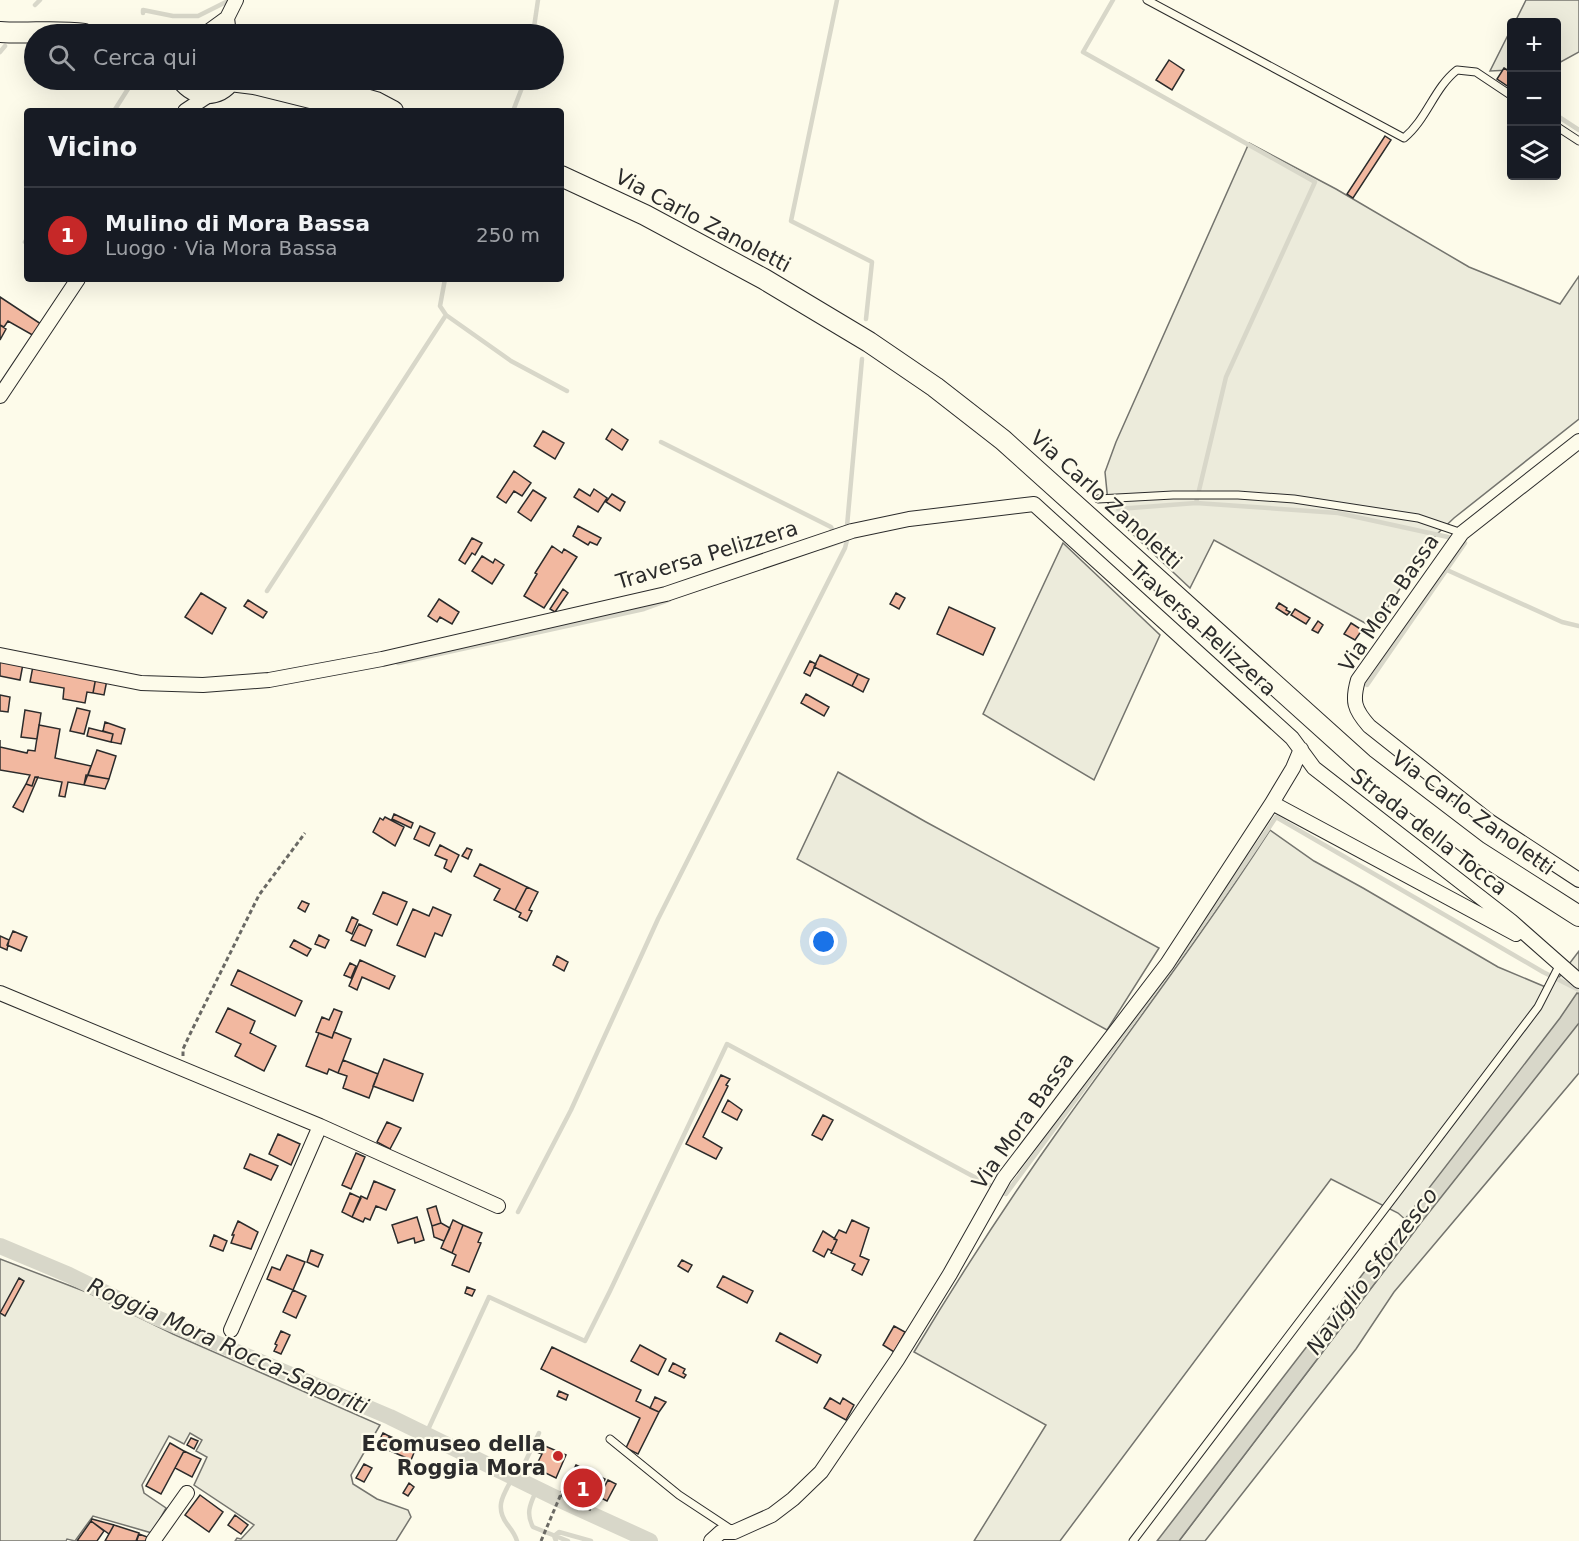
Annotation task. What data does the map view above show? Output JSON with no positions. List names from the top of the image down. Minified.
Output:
{"streets":{"main road":["Via Carlo Zanoletti"],"street":["Traversa Pelizzera","Via Mora Bassa","Strada della Tocca"]},"crossings":[["Traversa Pelizzera","Via Mora Bassa"],["Traversa Pelizzera","Strada della Tocca"],["Via Mora Bassa","Strada della Tocca"]],"water":["Naviglio Sforzesco","Roggia Mora Rocca-Saporiti"],"places":["Ecomuseo della Roggia Mora"],"page":{"map_buttons":["+","−"],"search":"Cerca qui","heading":"Vicino","list":[{"mark":"1","name":"Mulino di Mora Bassa","note":"Luogo · Via Mora Bassa","value":"250 m"}],"pins":"1"}}
